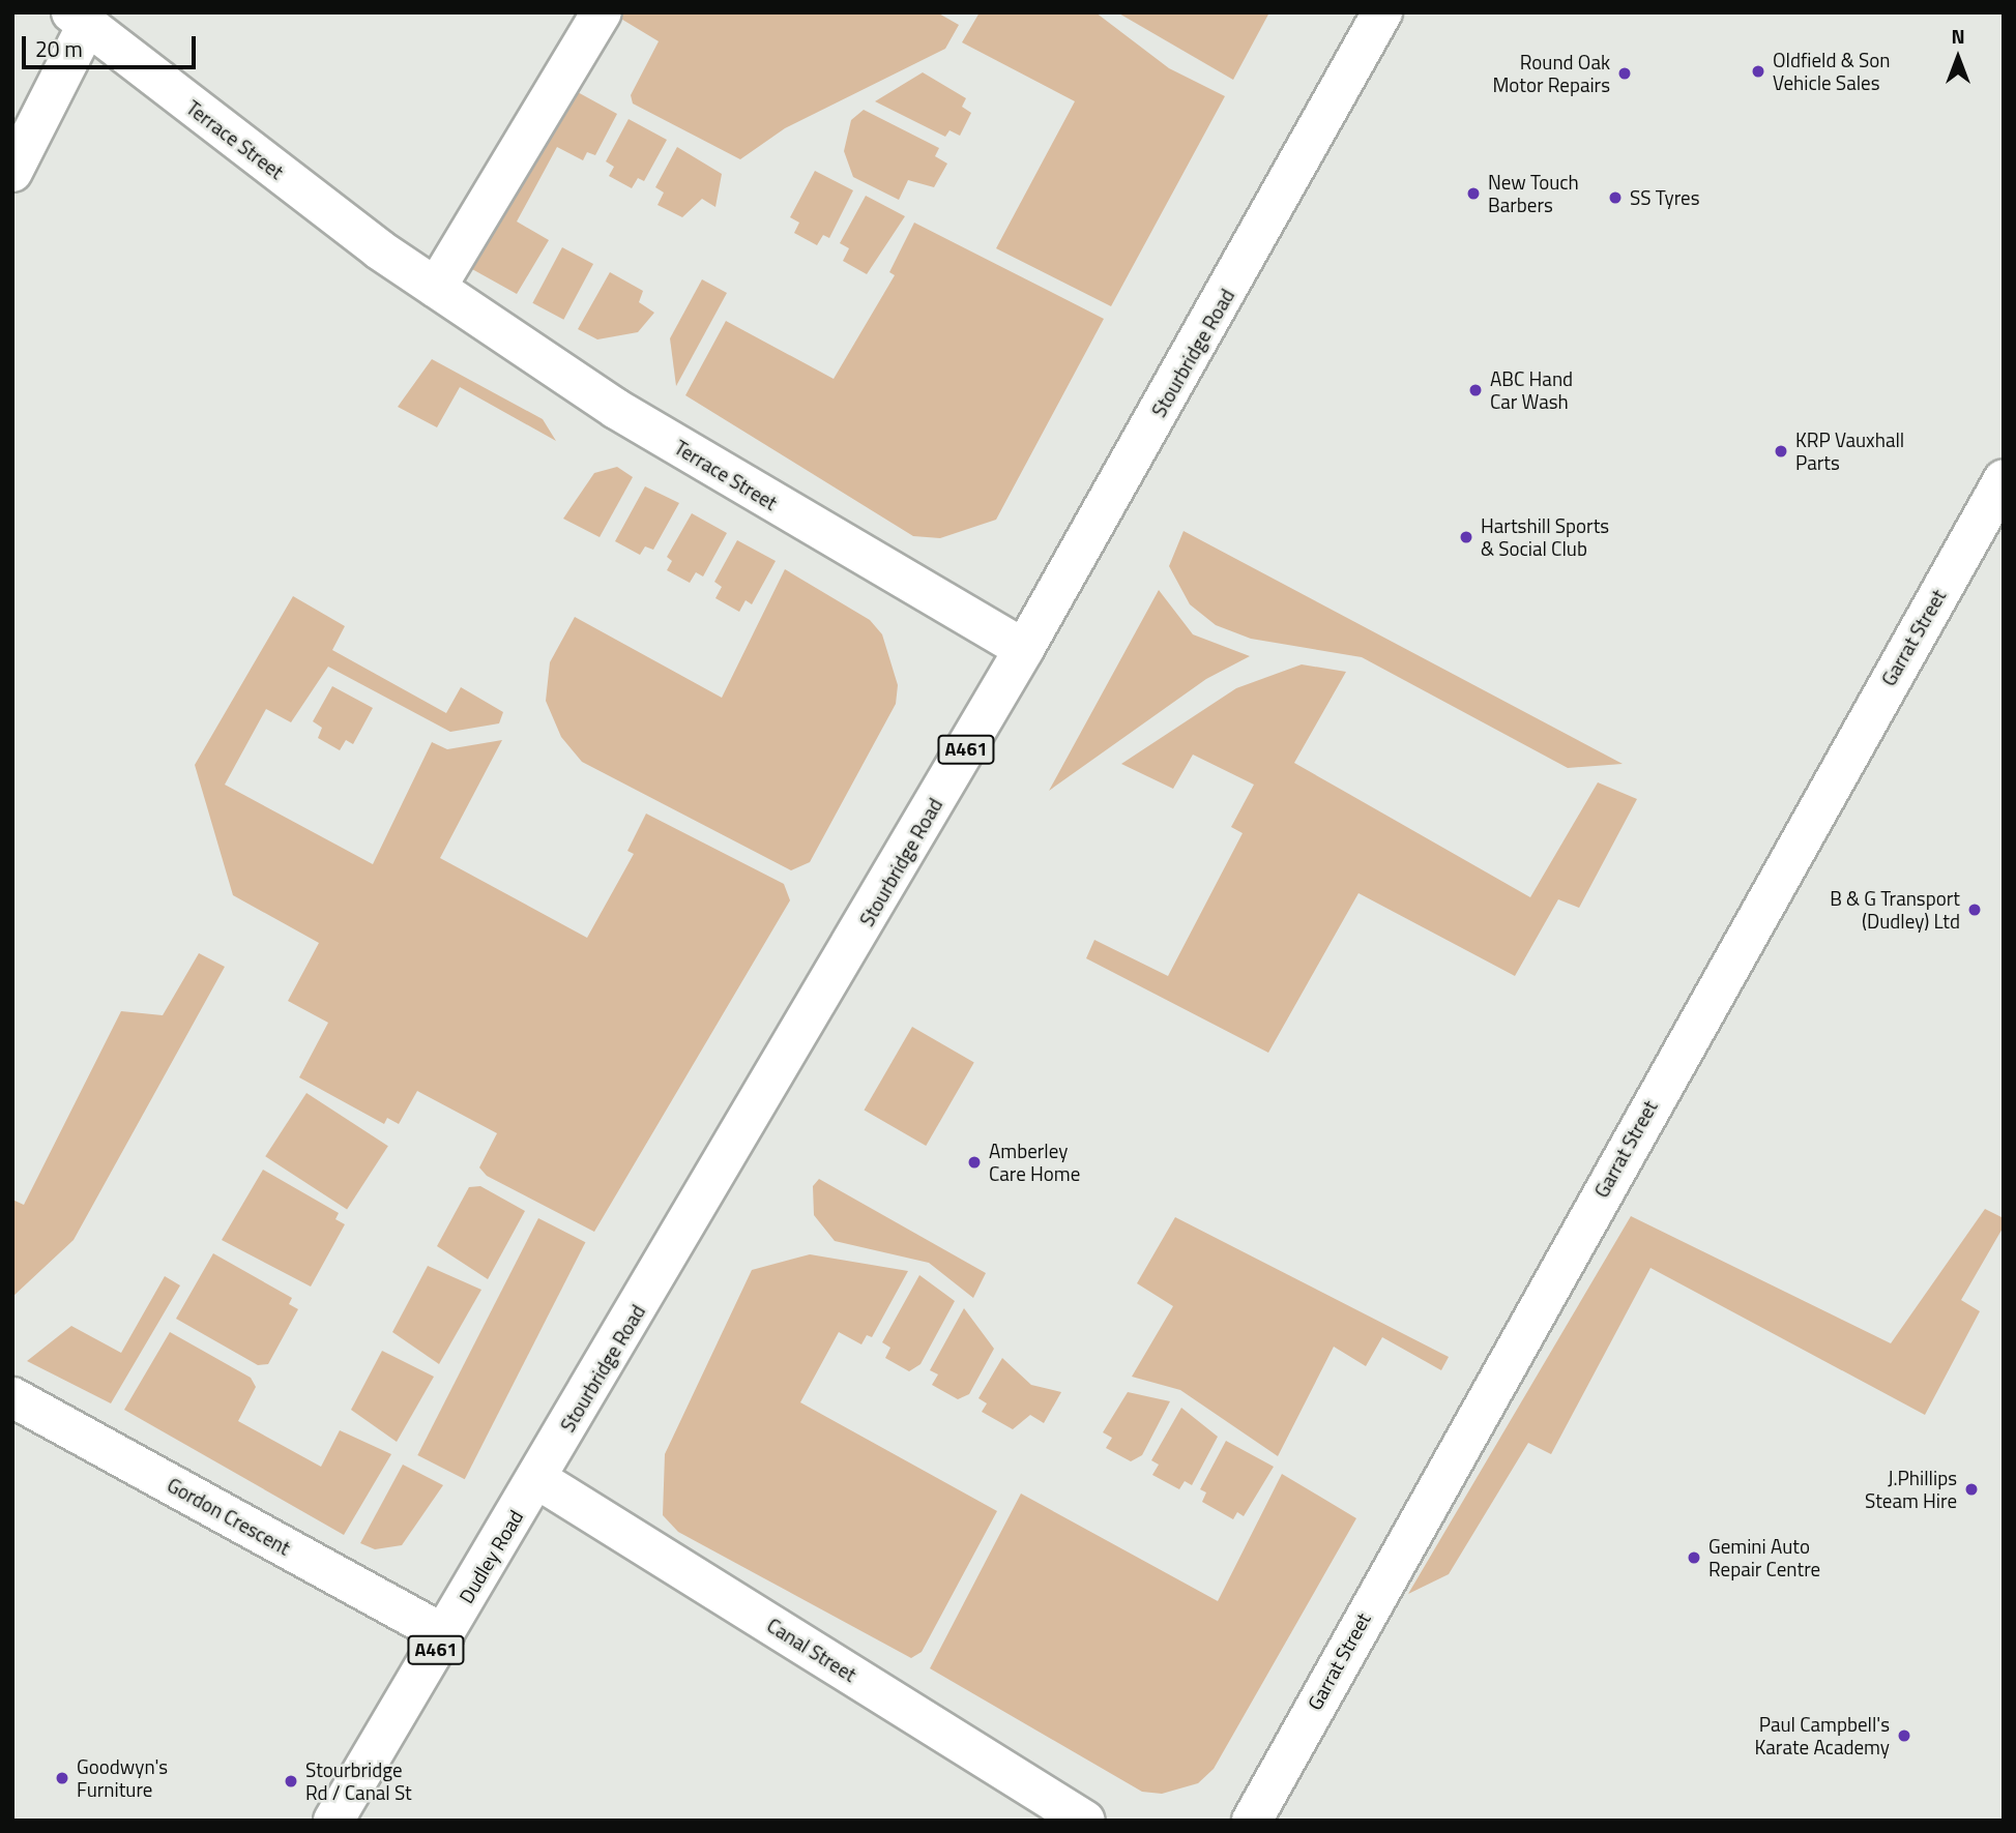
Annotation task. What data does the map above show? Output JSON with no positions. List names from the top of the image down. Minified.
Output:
{"streets":{"street":["Terrace Street","Stourbridge Road","Garrat Street","A461","Gordon Crescent","Dudley Road","Canal Street"]},"crossings":[["Terrace Street","Stourbridge Road"],["Stourbridge Road","Dudley Road"],["Stourbridge Road","Canal Street"],["Gordon Crescent","Dudley Road"],["Dudley Road","Canal Street"]],"places":["Oldfield & Son Vehicle Sales","Round Oak Motor Repairs","New Touch Barbers","SS Tyres","ABC Hand Car Wash","KRP Vauxhall Parts","Hartshill Sports & Social Club","B & G Transport (Dudley) Ltd","Amberley Care Home","J.Phillips Steam Hire","Gemini Auto Repair Centre","Paul Campbell's Karate Academy","Goodwyn's Furniture","Stourbridge Rd / Canal St"],"scale_bar":"20 m","north":"top"}
